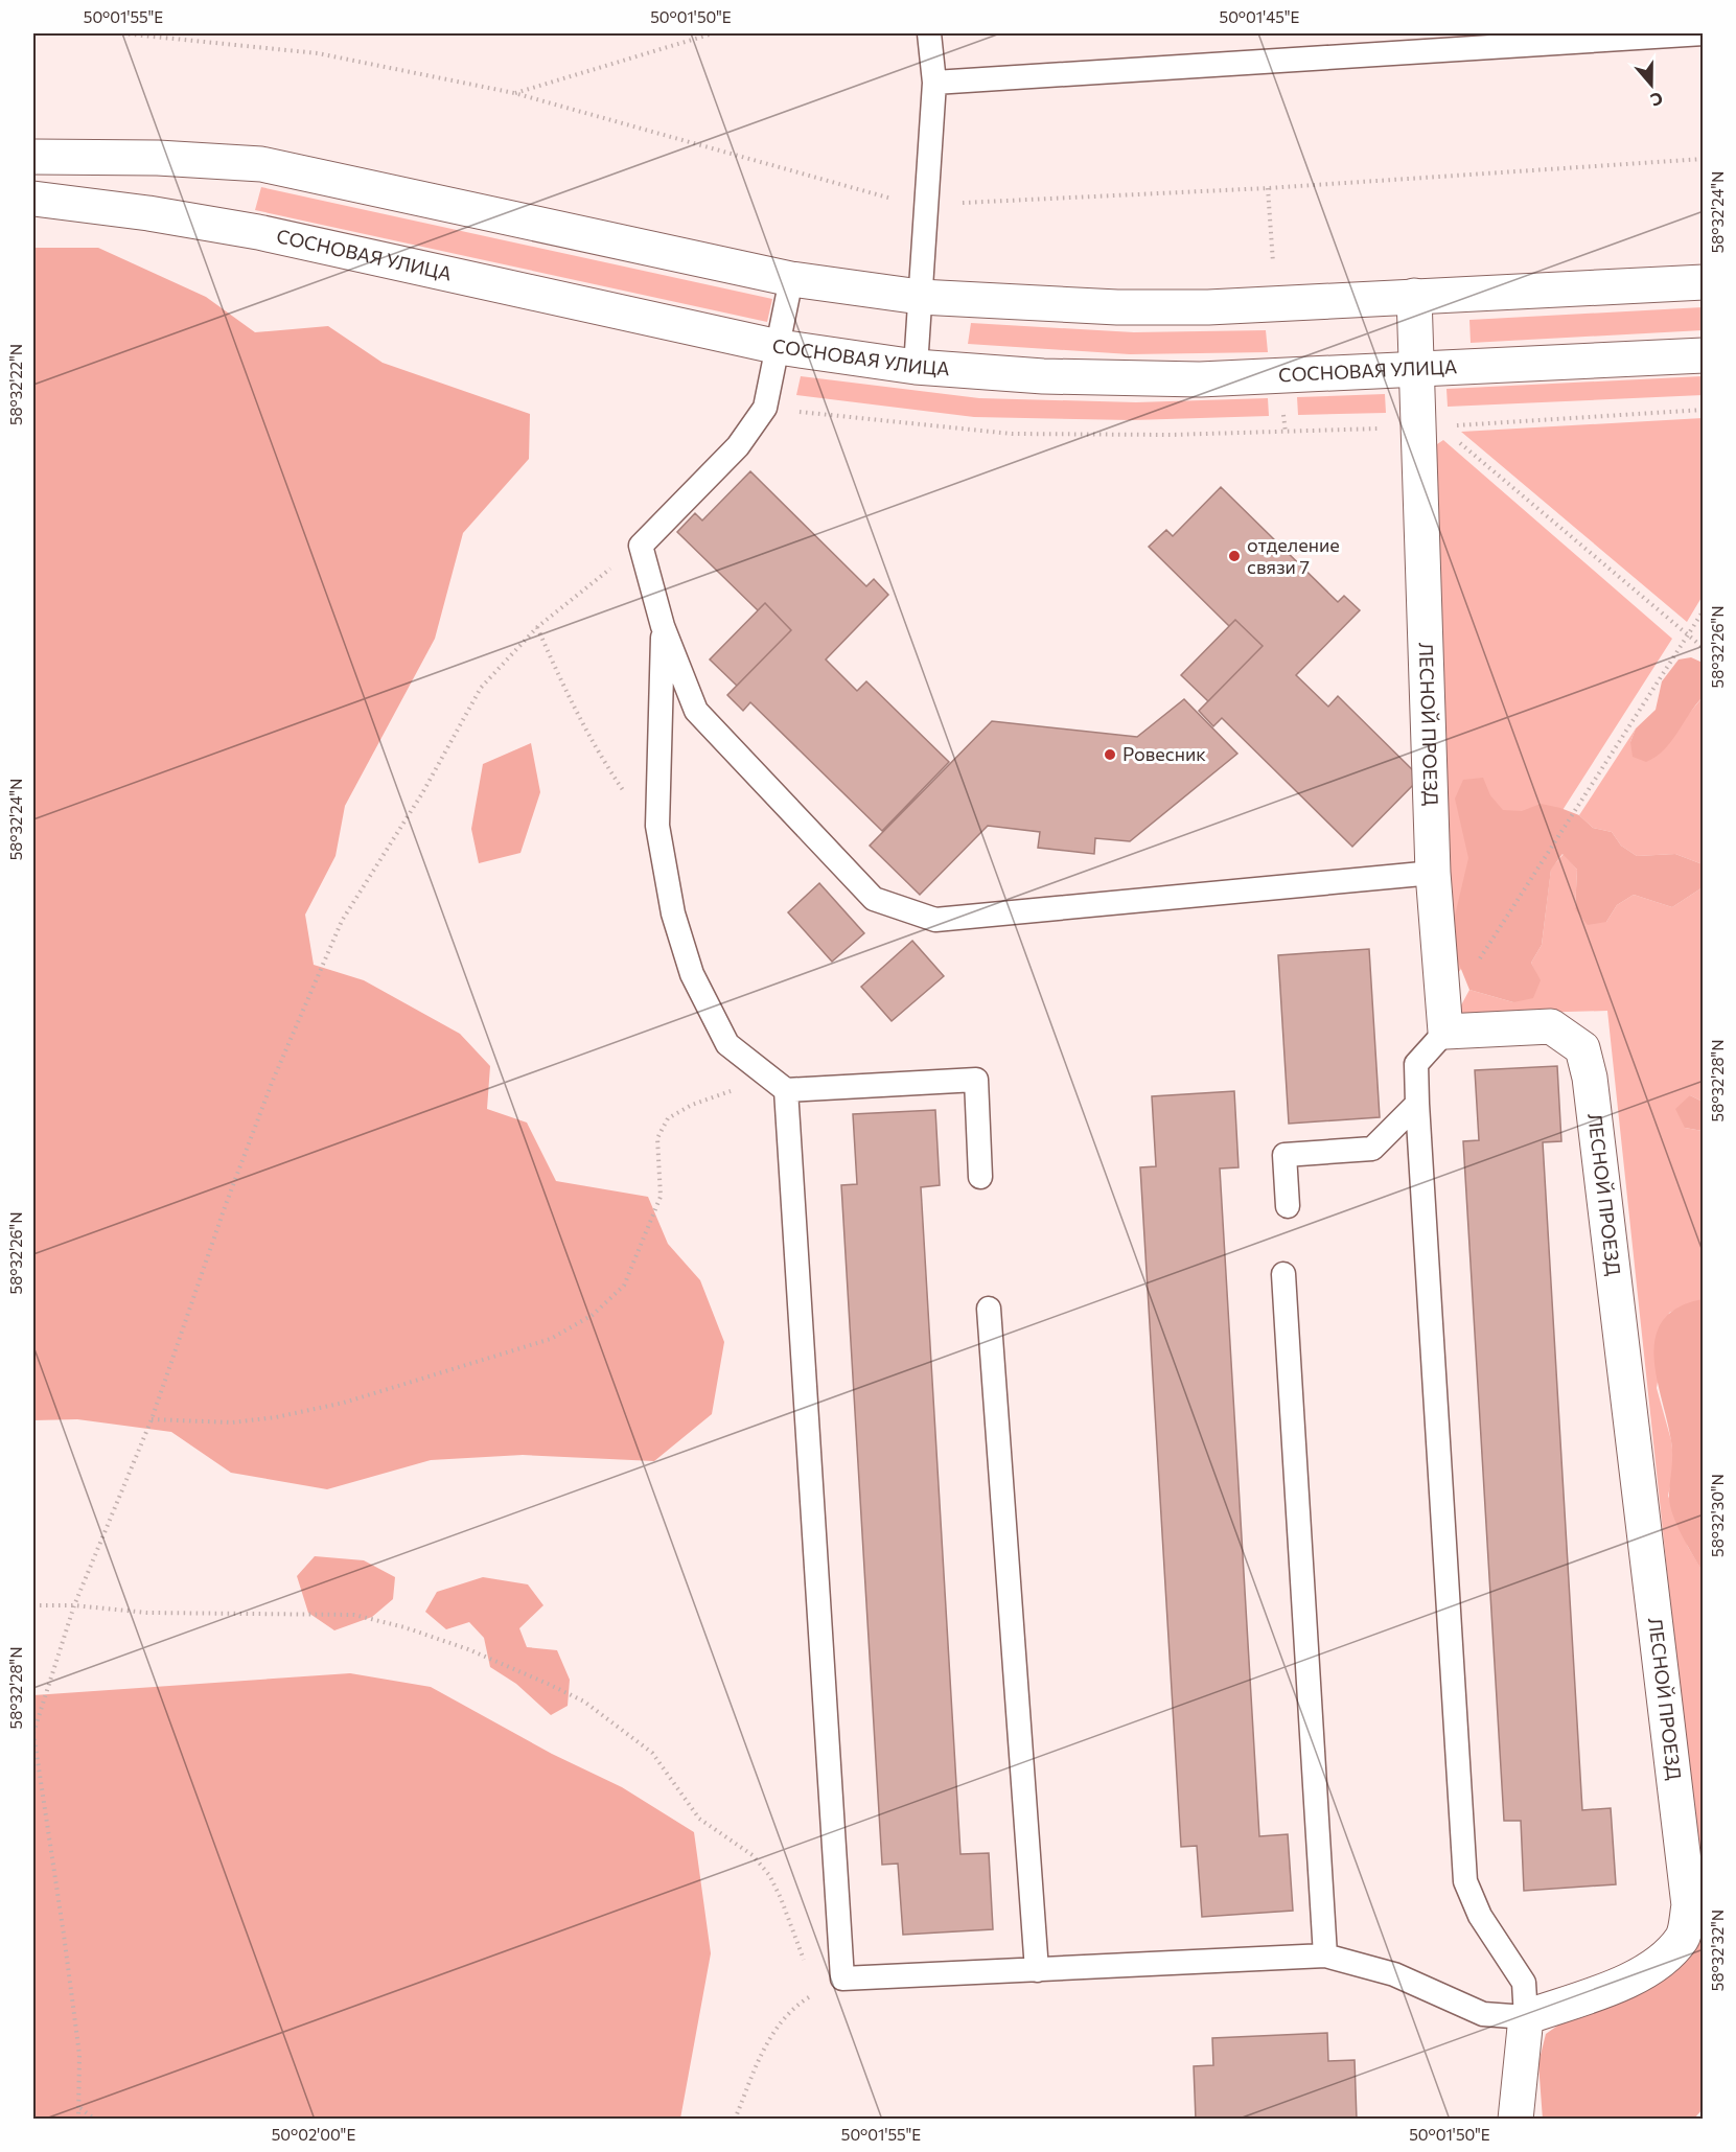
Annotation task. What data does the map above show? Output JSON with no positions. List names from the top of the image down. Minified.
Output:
{"streets":{"street":["СОСНОВАЯ УЛИЦА","ЛЕСНОЙ ПРОЕЗД"]},"crossings":[["СОСНОВАЯ УЛИЦА","ЛЕСНОЙ ПРОЕЗД"]],"places":["отделение связи 7","Ровесник"],"north":"bottom","coordinates":["50°01'55\"E","50°01'50\"E","50°01'45\"E","58°32'24\"N","58°32'22\"N","58°32'26\"N","58°32'28\"N","58°32'30\"N","58°32'32\"N","50°02'00\"E"]}
